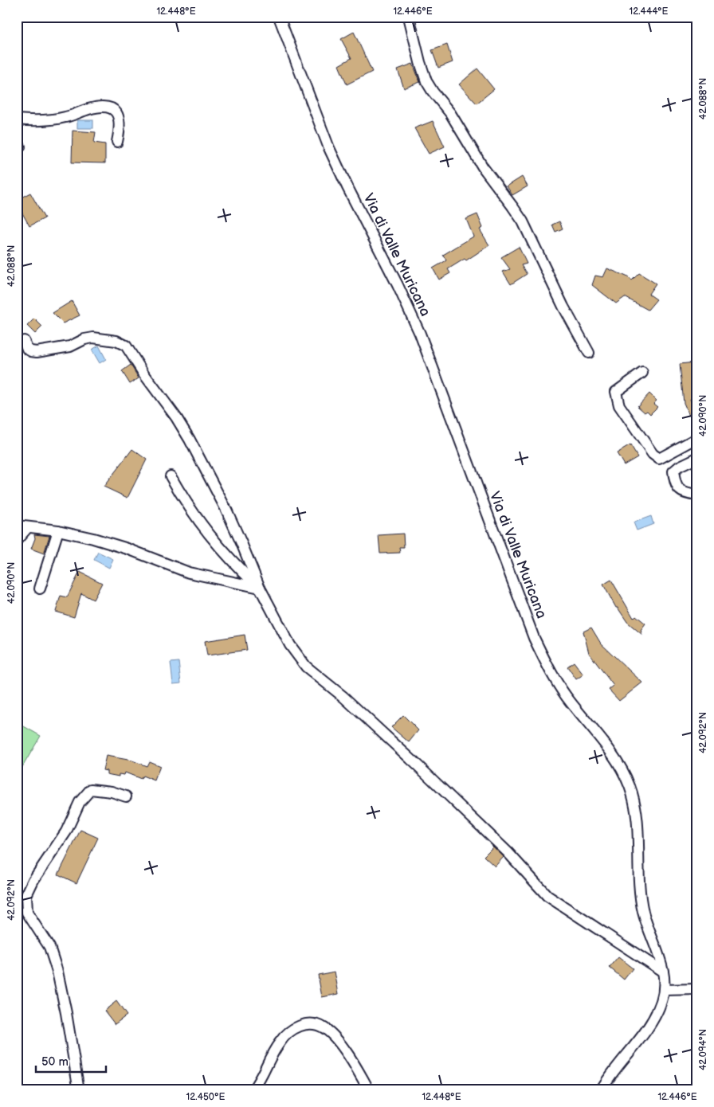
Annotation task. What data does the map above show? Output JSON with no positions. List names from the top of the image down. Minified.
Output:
{"streets":{"street":["Via di Valle Muricana"]},"scale_bar":"50 m","coordinates":["12.448°E","12.446°E","12.444°E","42.088°N","42.090°N","42.092°N","42.094°N","12.450°E"]}
